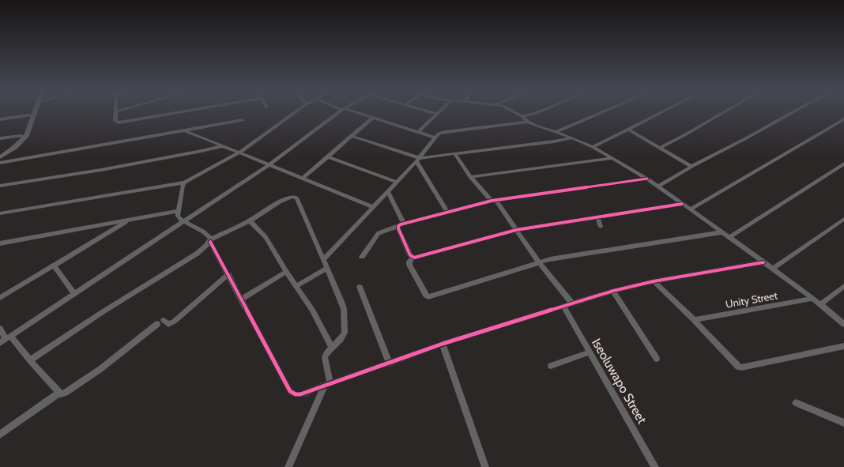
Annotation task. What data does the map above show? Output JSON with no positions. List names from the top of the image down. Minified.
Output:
{"streets":{"street":["Unity Street","Iseoluwapo Street"]}}
